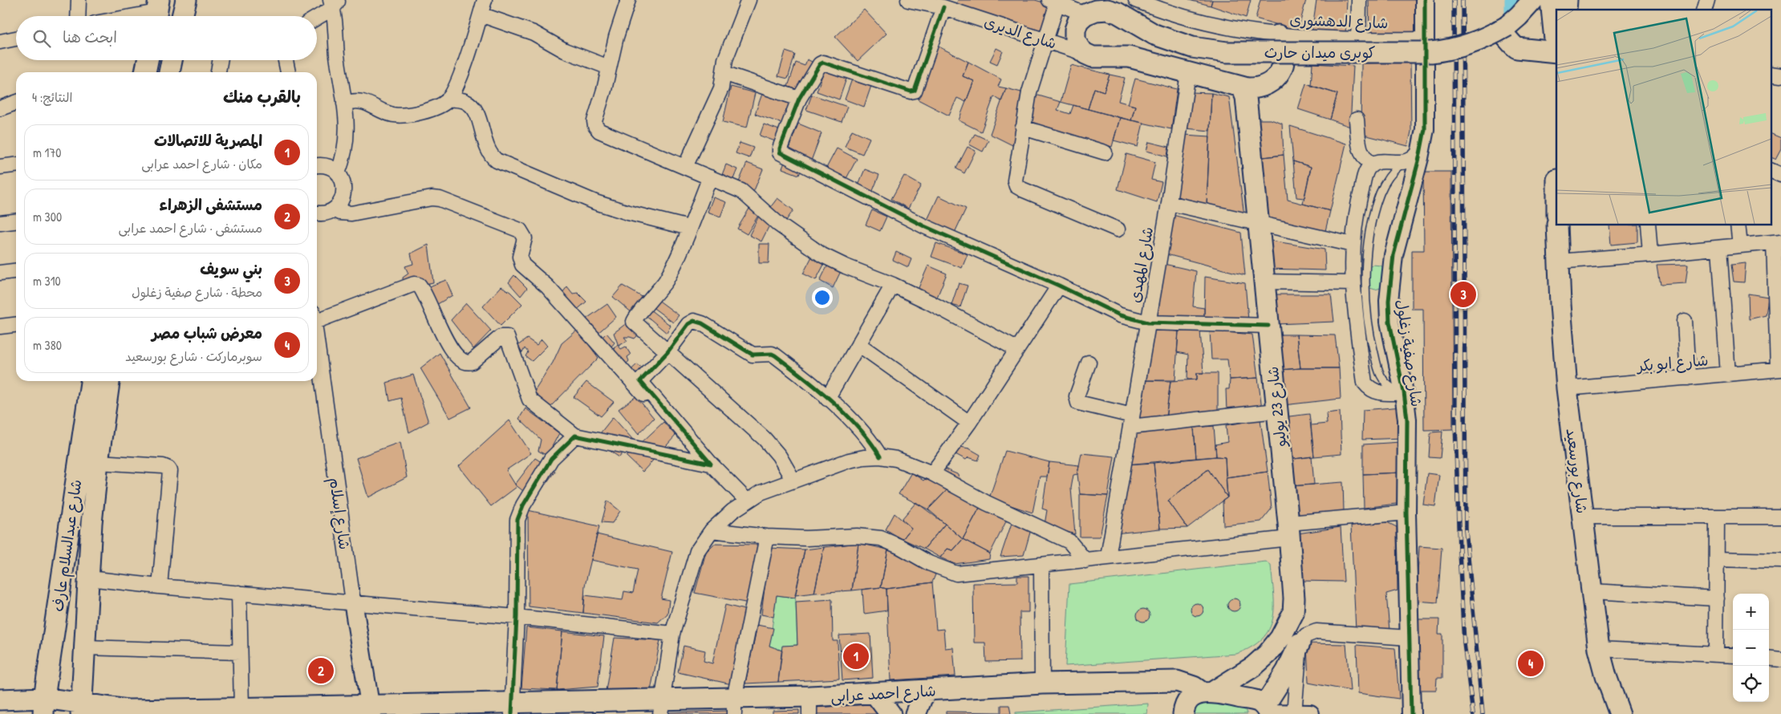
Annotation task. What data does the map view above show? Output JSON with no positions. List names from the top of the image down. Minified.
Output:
{"streets":{"main road":["شارع الديرى","كوبرى ميدان حارث","شارع 23 يوليو","شارع بورسعيد","شارع عبدالسلام عارف","شارع احمد عرابى"],"street":["شارع الدهشورى","شارع المهدى","شارع صفية زغلول","شارع ابو بكر","شارع إسلام"]},"crossings":[["شارع الدهشورى","شارع صفية زغلول"],["شارع الديرى","شارع المهدى"],["شارع الديرى","شارع 23 يوليو"],["شارع ابو بكر","شارع بورسعيد"],["شارع 23 يوليو","شارع احمد عرابى"],["شارع إسلام","شارع احمد عرابى"],["شارع عبدالسلام عارف","شارع احمد عرابى"]],"page":{"search":"ابحث هنا","heading":["بالقرب منك","النتائج: 4"],"list":[{"mark":"1","name":"المصرية للاتصالات","note":"مكان · شارع احمد عرابى","value":"170 m"},{"mark":"2","name":"مستشفى الزهراء","note":"مستشفى · شارع احمد عرابى","value":"300 m"},{"mark":"3","name":"بني سويف","note":"محطة · شارع صفية زغلول","value":"310 m"},{"mark":"4","name":"معرض شباب مصر","note":"سوبرماركت · شارع بورسعيد","value":"380 m"}],"pins":["3","1","4","2"],"map_buttons":["+","−"]}}
